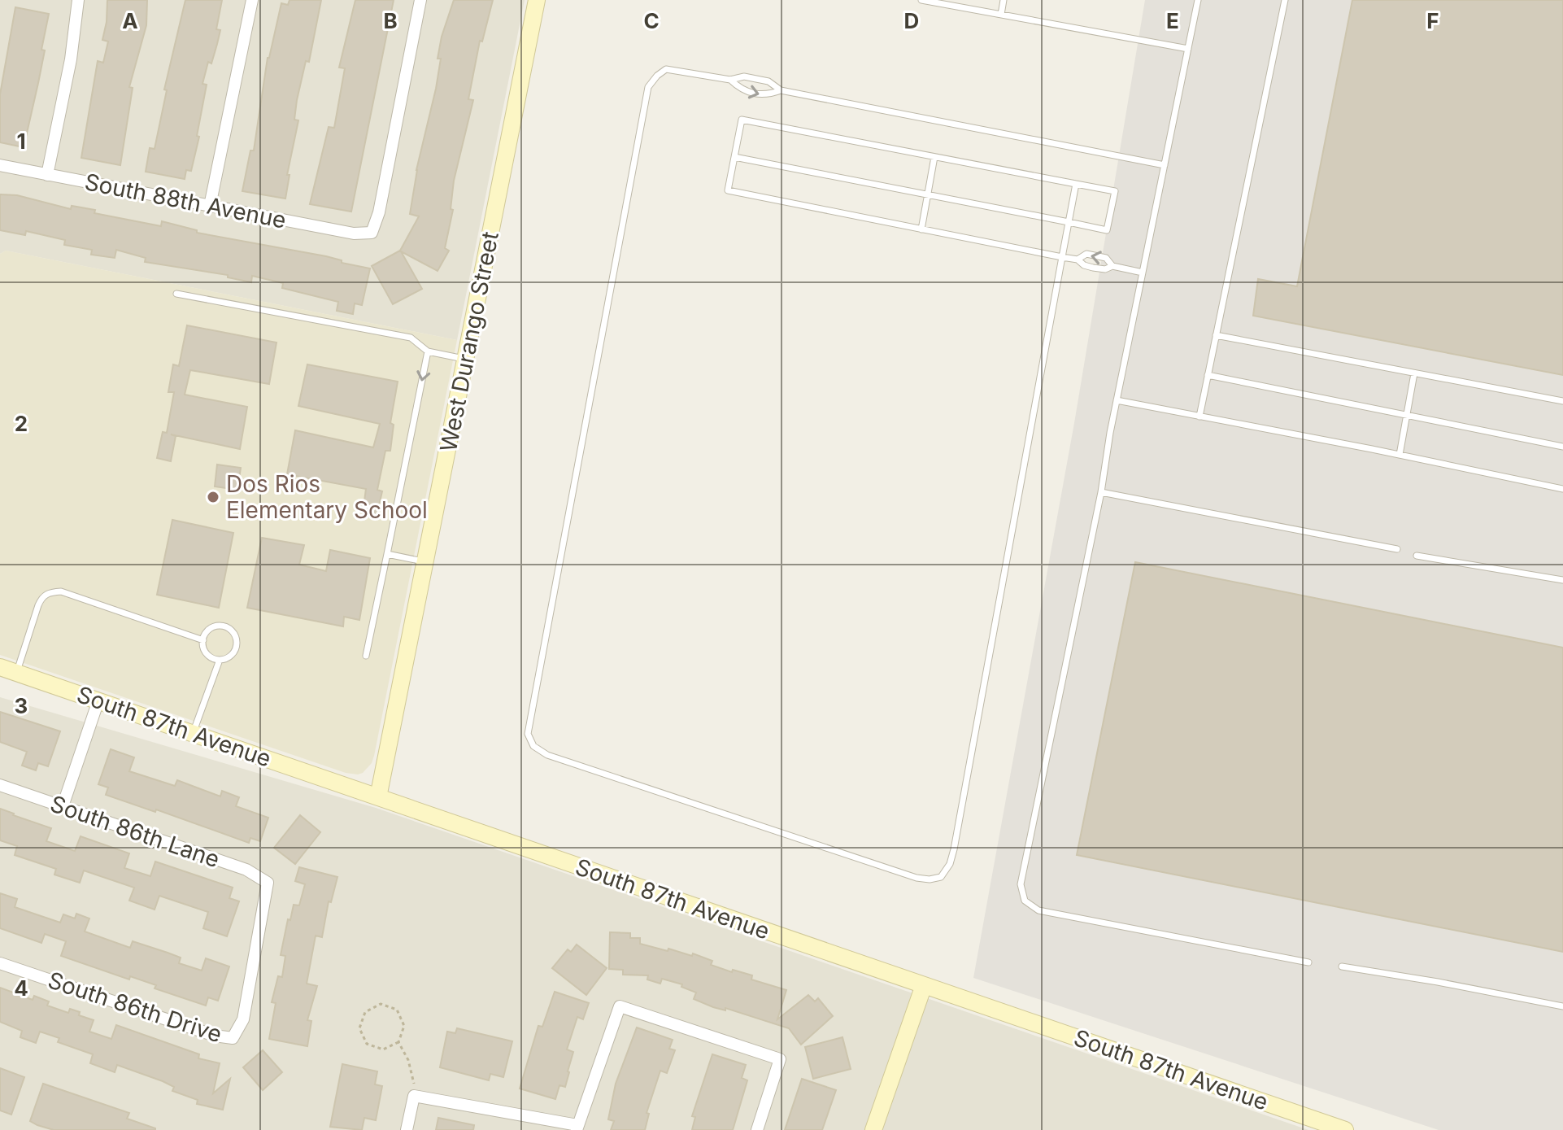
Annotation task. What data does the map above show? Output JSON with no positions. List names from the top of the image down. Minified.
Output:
{"streets":{"street":["South 88th Avenue","West Durango Street","South 87th Avenue","South 86th Lane","South 86th Drive"]},"crossings":[["West Durango Street","South 87th Avenue"],["South 86th Lane","South 86th Drive"]],"places":["Dos Rios Elementary School"],"grid":{"columns":["A","B","C","D","E","F"],"rows":["1","2","3","4"]}}
